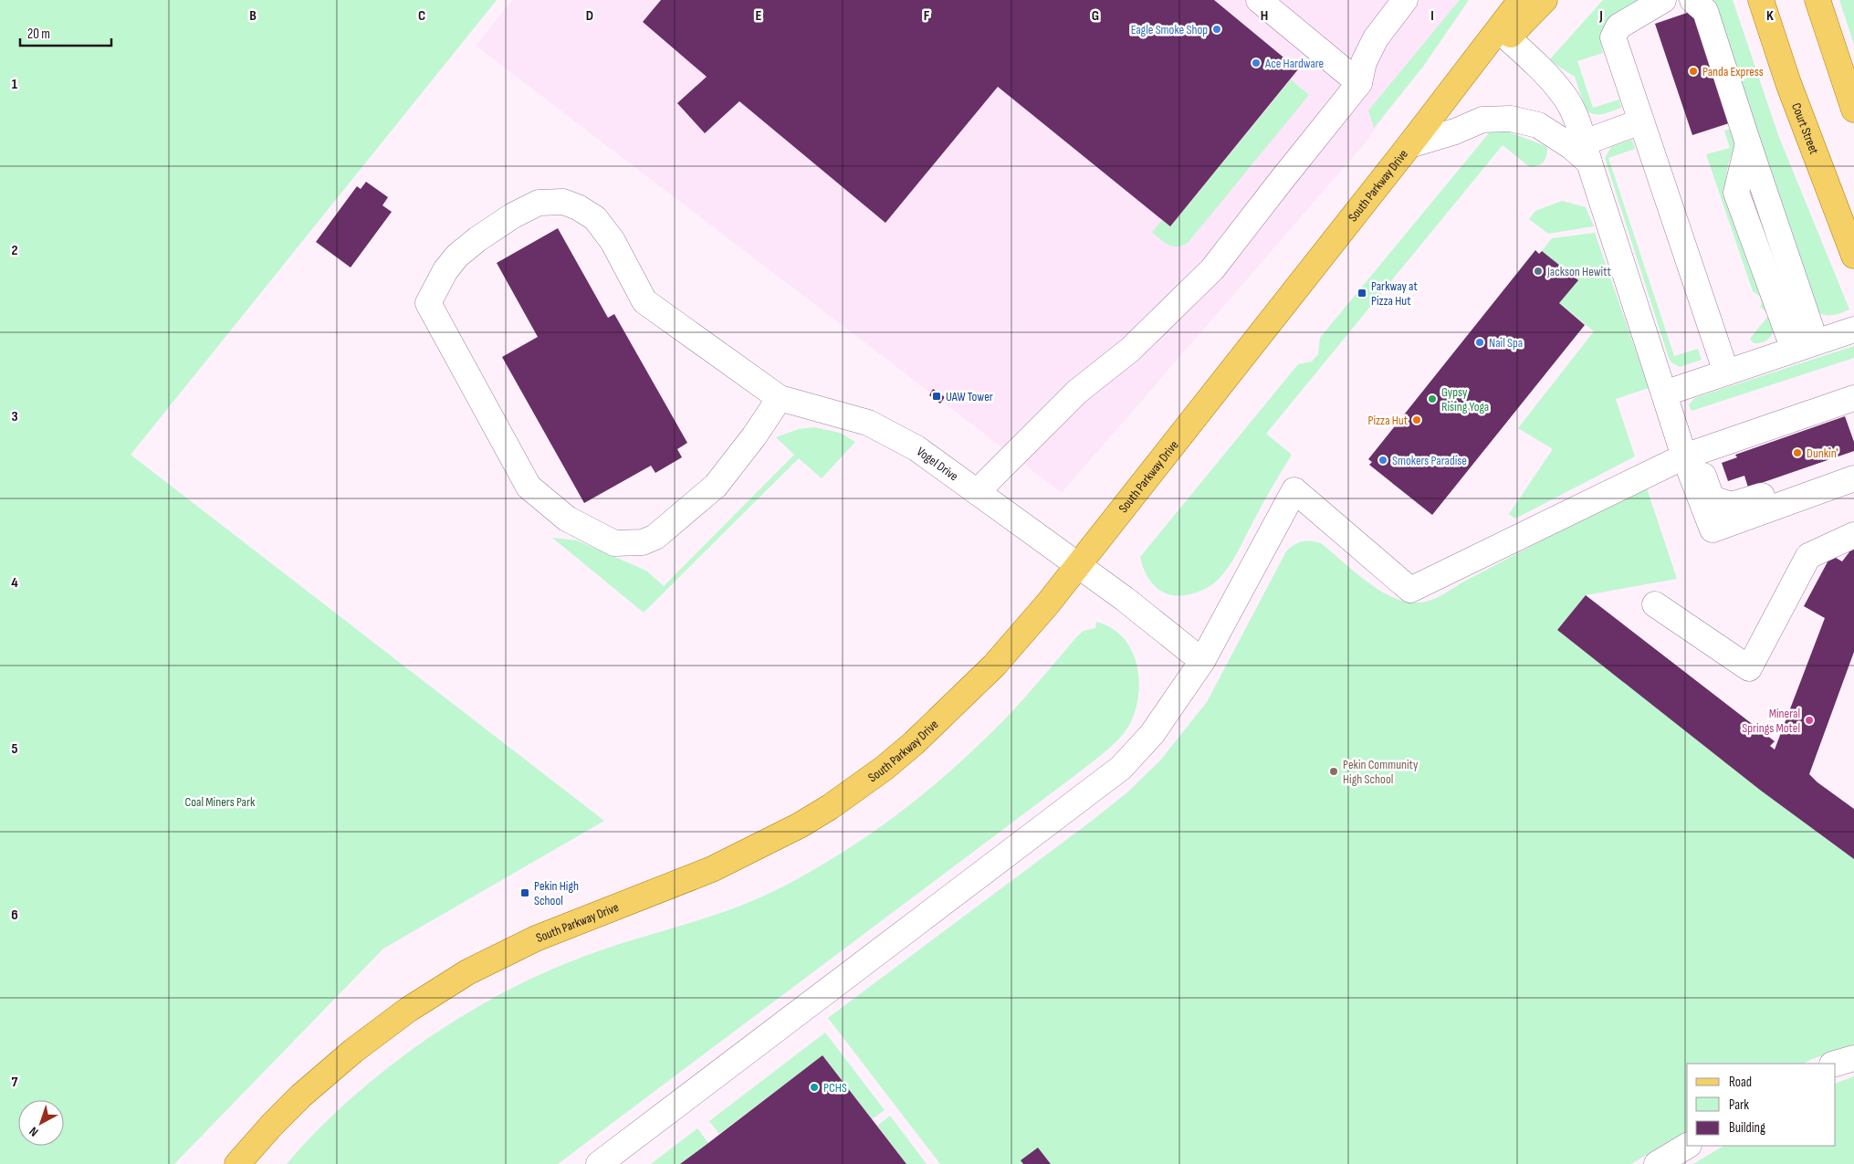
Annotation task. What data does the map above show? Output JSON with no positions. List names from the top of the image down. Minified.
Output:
{"streets":{"main road":["Court Street","South Parkway Drive"],"street":["Vogel Drive"]},"crossings":[["South Parkway Drive","Vogel Drive"]],"parks":["Coal Miners Park"],"places":{"other":["Eagle Smoke Shop","Ace Hardware","Panda Express","Jackson Hewitt","Nail Spa","Gypsy Rising Yoga","Pizza Hut","Dunkin'","Smokers Paradise","Mineral Springs Motel","Pekin Community High School","PCHS"],"transit":["Parkway at Pizza Hut","UAW Tower","Pekin High School"]},"legend":["Road","Park","Building"],"scale_bar":"20 m","north":"bottom left","grid":{"columns":["B","C","D","E","F","G","H","I","J","K"],"rows":["1","2","3","4","5","6","7"]}}
